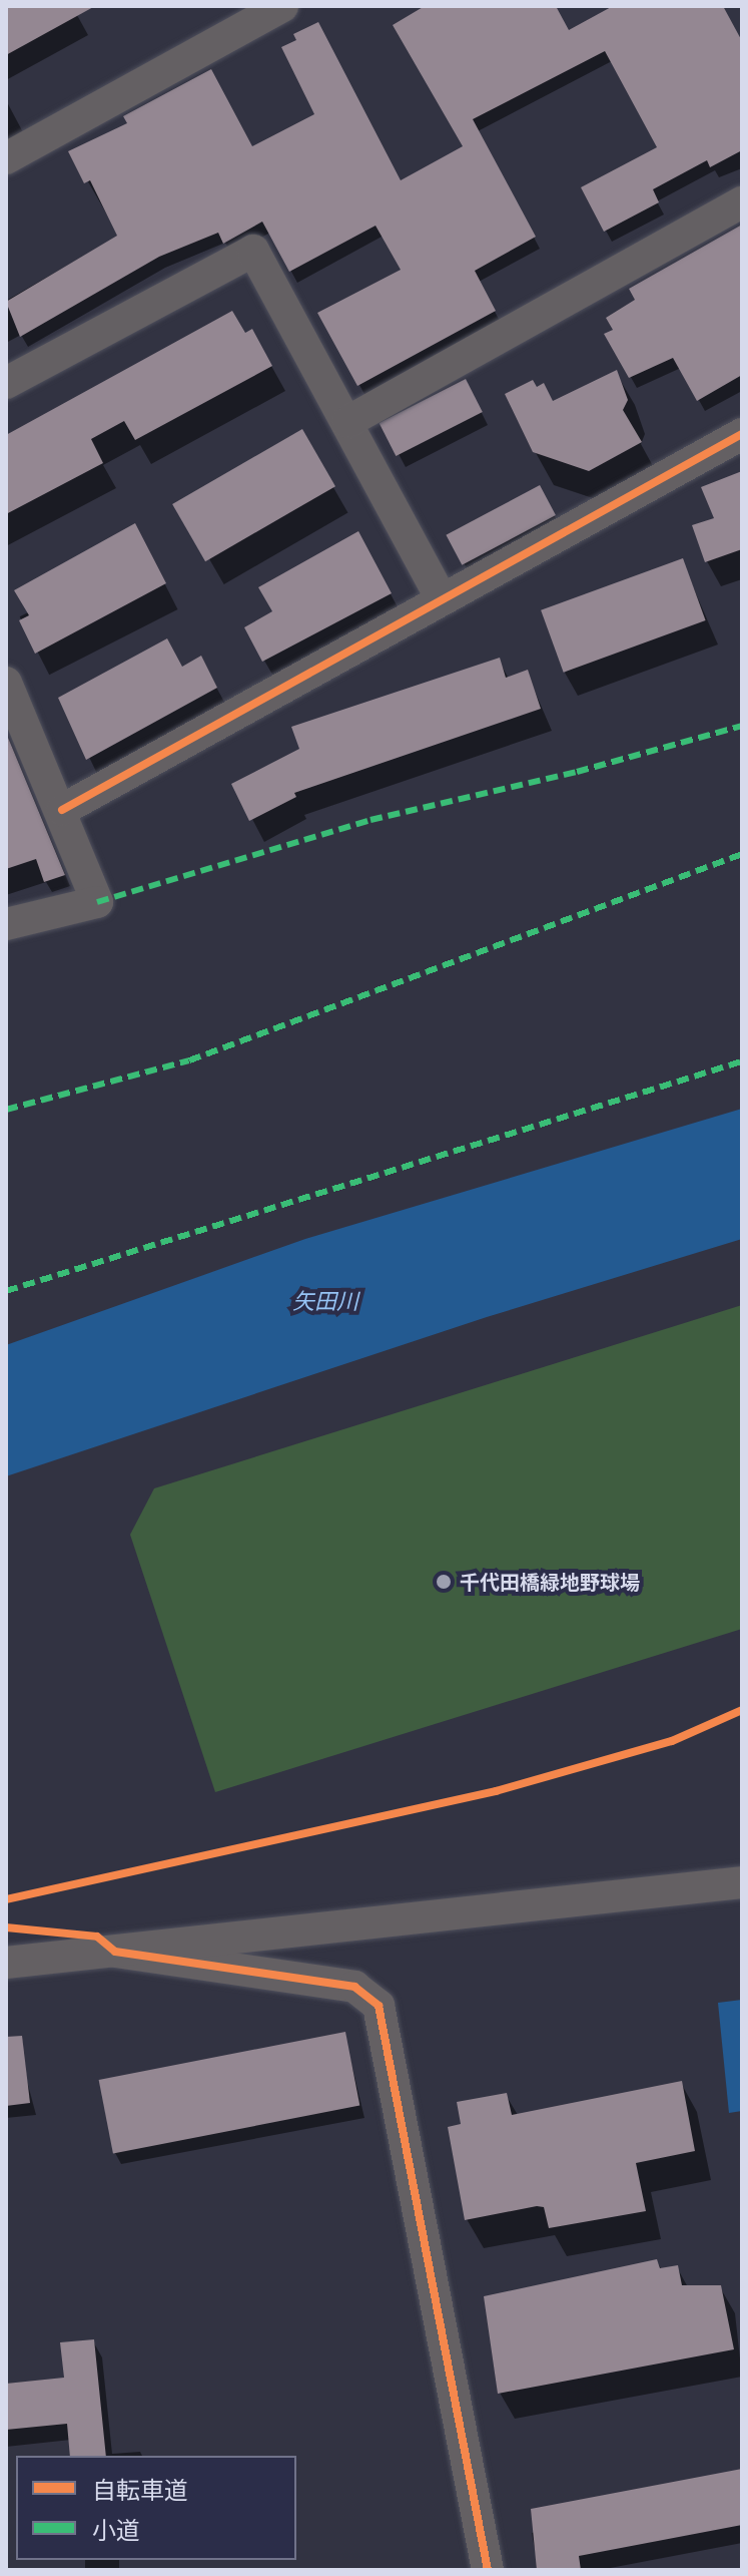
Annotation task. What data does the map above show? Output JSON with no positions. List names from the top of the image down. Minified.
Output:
{"water":["矢田川"],"places":["千代田橋緑地野球場"],"legend":["自転車道","小道"]}
